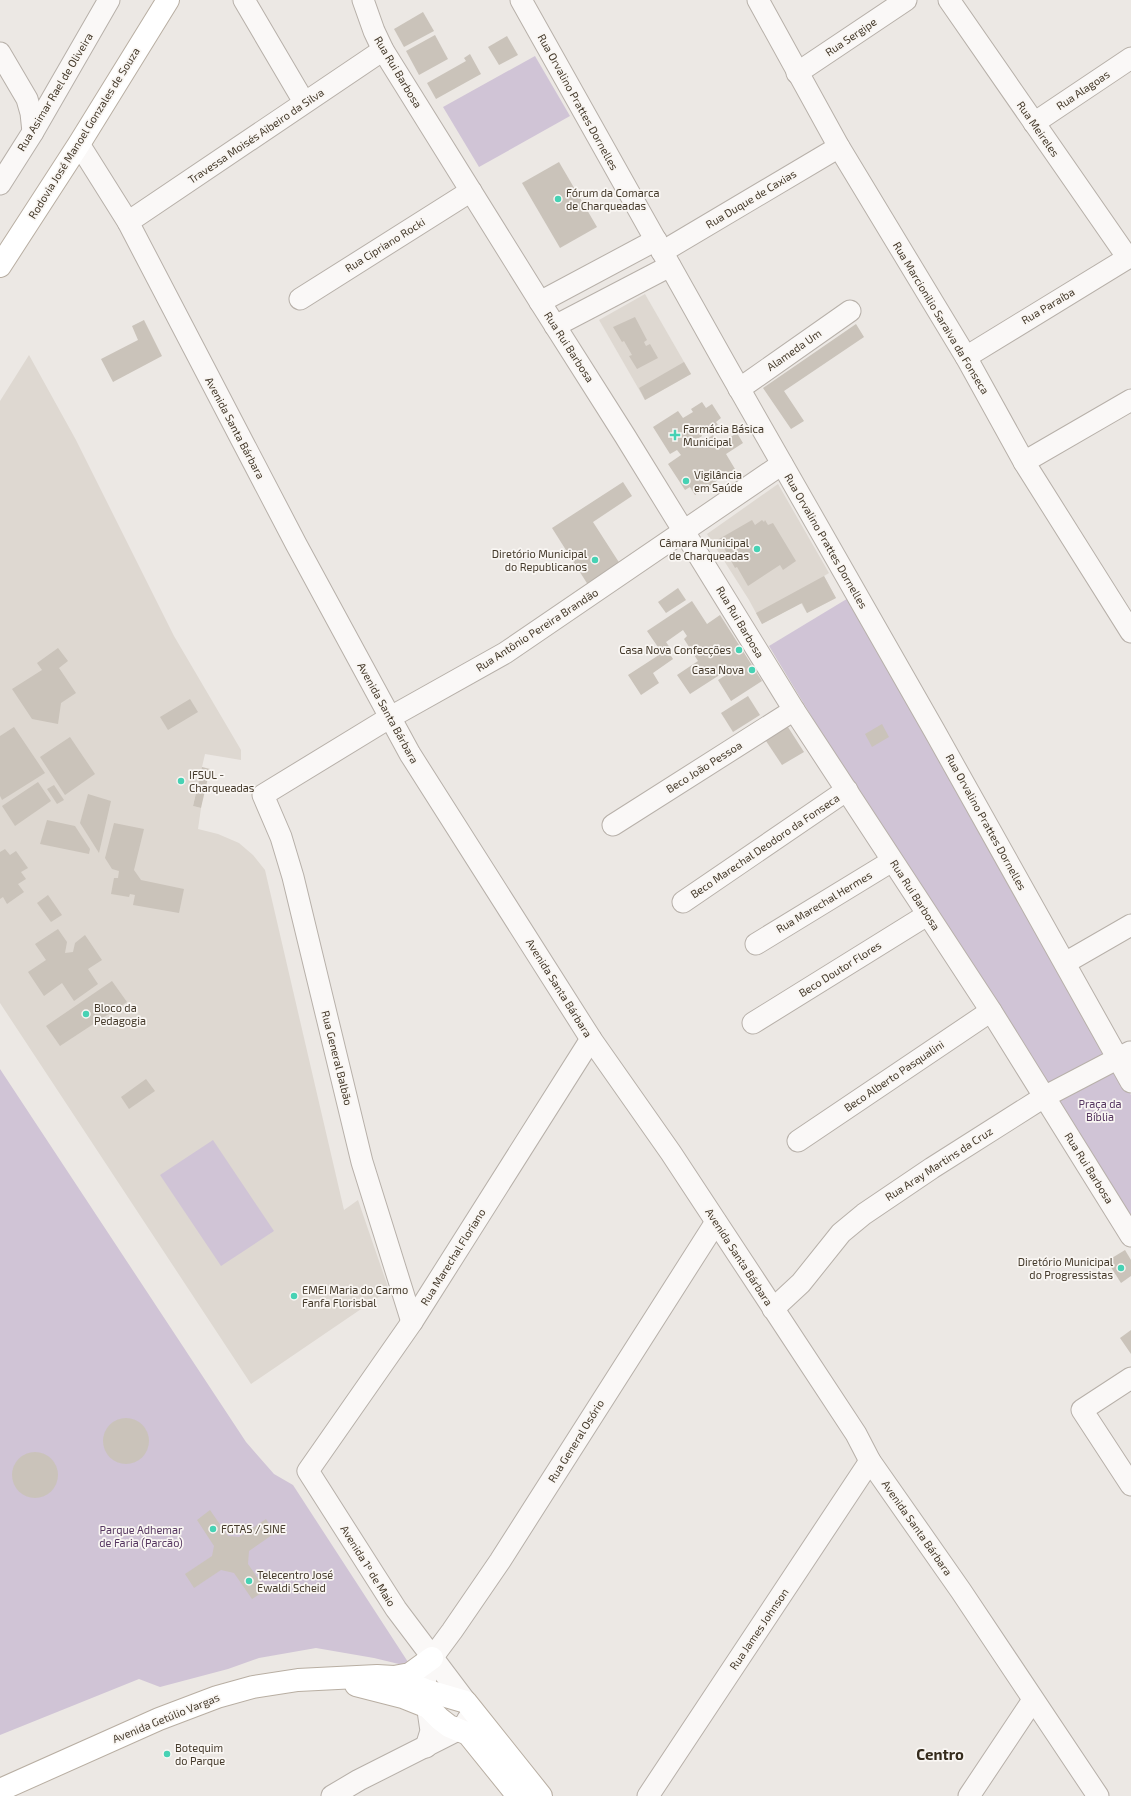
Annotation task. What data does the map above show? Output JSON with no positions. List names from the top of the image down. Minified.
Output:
{"streets":{"main road":["Rodovia José Manoel Gonzales de Souza","Avenida 1º de Maio","Avenida Getúlio Vargas"],"street":["Rua Sergipe","Rua Rui Barbosa","Rua Alagoas","Rua Asimar Rael de Oliveira","Rua Orvalino Prattes Dornelles","Rua Meireles","Travessa Moisés Aibeiro da Silva","Rua Duque de Caxias","Rua Cipriano Rocki","Rua Paraíba","Rua Marcionilio Saraiva da Fonseca","Alameda Um","Avenida Santa Bárbara","Rua Antônio Pereira Brandão","Beco João Pessoa","Beco Marechal Deodoro da Fonseca","Rua Marechal Hermes","Beco Doutor Flores","Rua General Balbão","Beco Alberto Pasqualini","Rua Aray Martins da Cruz","Rua Marechal Floriano","Rua General Osório","Rua James Johnson"]},"crossings":[["Rua Sergipe","Rua Marcionilio Saraiva da Fonseca"],["Rua Rui Barbosa","Travessa Moisés Aibeiro da Silva"],["Rua Rui Barbosa","Rua Cipriano Rocki"],["Rua Rui Barbosa","Rua Antônio Pereira Brandão"],["Rua Rui Barbosa","Beco João Pessoa"],["Rua Rui Barbosa","Beco Marechal Deodoro da Fonseca"],["Rua Rui Barbosa","Rua Marechal Hermes"],["Rua Rui Barbosa","Beco Doutor Flores"],["Rua Rui Barbosa","Beco Alberto Pasqualini"],["Rua Rui Barbosa","Rua Aray Martins da Cruz"],["Rua Alagoas","Rua Meireles"],["Rua Orvalino Prattes Dornelles","Rua Duque de Caxias"],["Rua Orvalino Prattes Dornelles","Alameda Um"],["Rua Orvalino Prattes Dornelles","Rua Antônio Pereira Brandão"],["Rua Orvalino Prattes Dornelles","Rua Aray Martins da Cruz"],["Rua Meireles","Rua Paraíba"],["Rodovia José Manoel Gonzales de Souza","Avenida Santa Bárbara"],["Travessa Moisés Aibeiro da Silva","Avenida Santa Bárbara"],["Rua Duque de Caxias","Rua Marcionilio Saraiva da Fonseca"],["Rua Paraíba","Rua Marcionilio Saraiva da Fonseca"],["Avenida Santa Bárbara","Rua Antônio Pereira Brandão"],["Avenida Santa Bárbara","Rua Aray Martins da Cruz"],["Avenida Santa Bárbara","Rua Marechal Floriano"],["Avenida Santa Bárbara","Rua General Osório"],["Avenida Santa Bárbara","Rua James Johnson"],["Rua Antônio Pereira Brandão","Rua General Balbão"],["Rua General Balbão","Rua Marechal Floriano"],["Rua Marechal Floriano","Avenida 1º de Maio"],["Rua General Osório","Avenida 1º de Maio"],["Avenida 1º de Maio","Avenida Getúlio Vargas"]],"districts":["Centro"],"parks":["Praça da Bíblia","Parque Adhemar de Faria (Parcão)"],"places":{"other":["Fórum da Comarca de Charqueadas","Vigilância em Saúde","Câmara Municipal de Charqueadas","Diretório Municipal do Republicanos","Casa Nova Confecções","Casa Nova","IFSUL - Charqueadas","Bloco da Pedagogia","Diretório Municipal do Progressistas","EMEI Maria do Carmo Fanfa Florisbal","FGTAS / SINE","Telecentro José Ewaldi Scheid","Botequim do Parque"],"health":["Farmácia Básica Municipal"]}}
